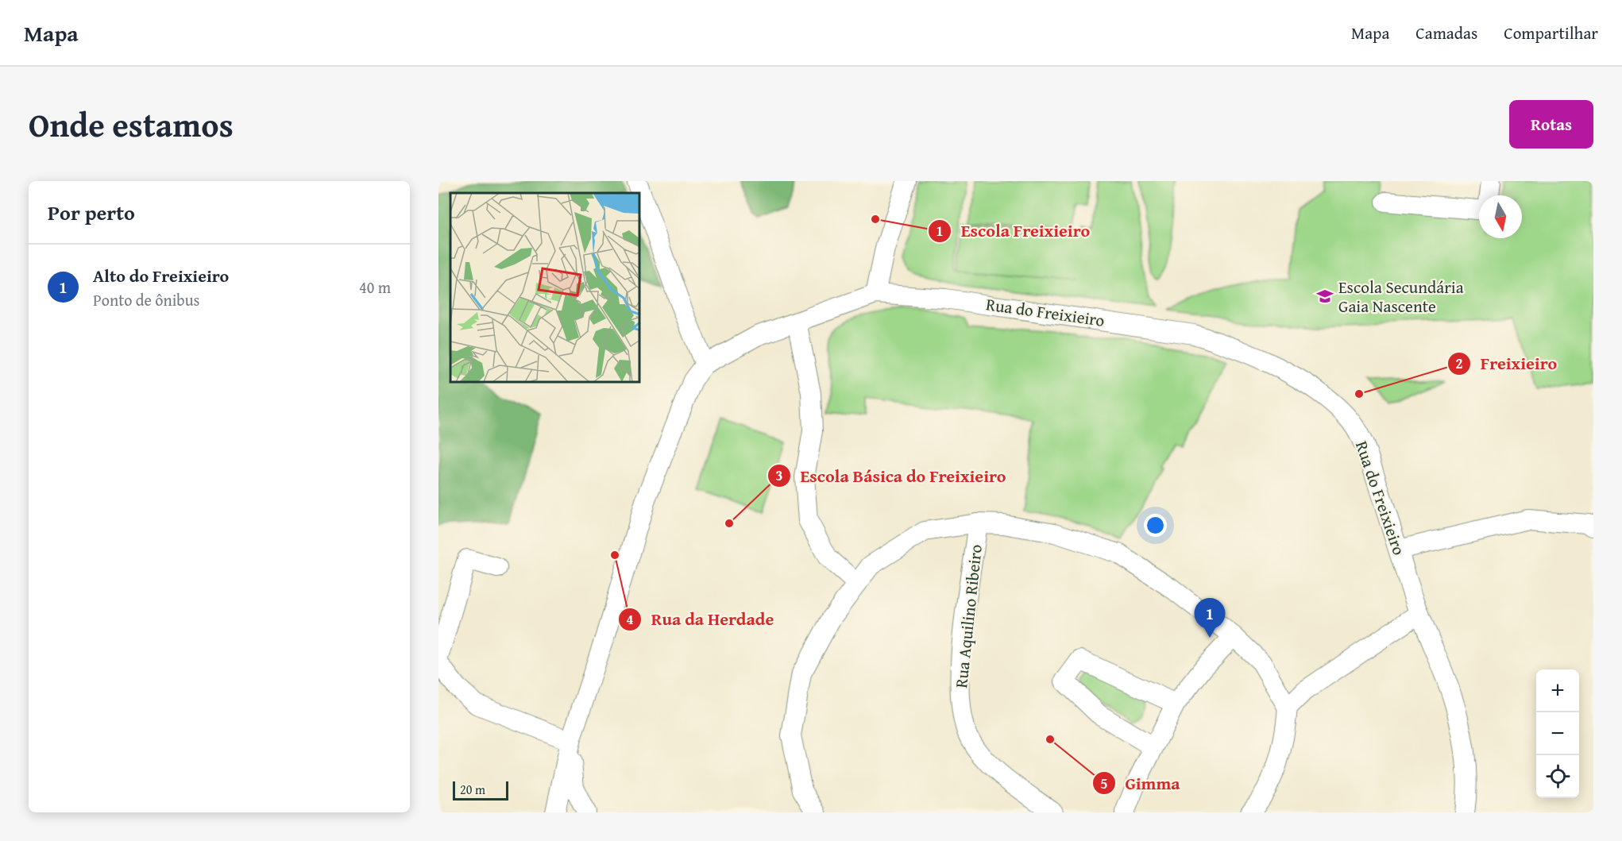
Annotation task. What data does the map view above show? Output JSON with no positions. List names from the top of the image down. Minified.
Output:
{"streets":{"street":["Rua do Freixieiro","Rua Aquilino Ribeiro"]},"places":{"other":["Escola Freixieiro","Freixieiro","Escola Básica do Freixieiro","Rua da Herdade","Gimma"],"school or university":["Escola Secundária Gaia Nascente"]},"scale_bar":"20 m","north":"bottom","page":{"header":"Mapa","nav":["Mapa","Camadas","Compartilhar"],"title":"Onde estamos","buttons":"Rotas","heading":"Por perto","list":[{"mark":"1","name":"Alto do Freixieiro","note":"Ponto de ônibus","value":"40 m"}],"pins":"1","map_buttons":["+","−"],"scale":"20 m"}}
